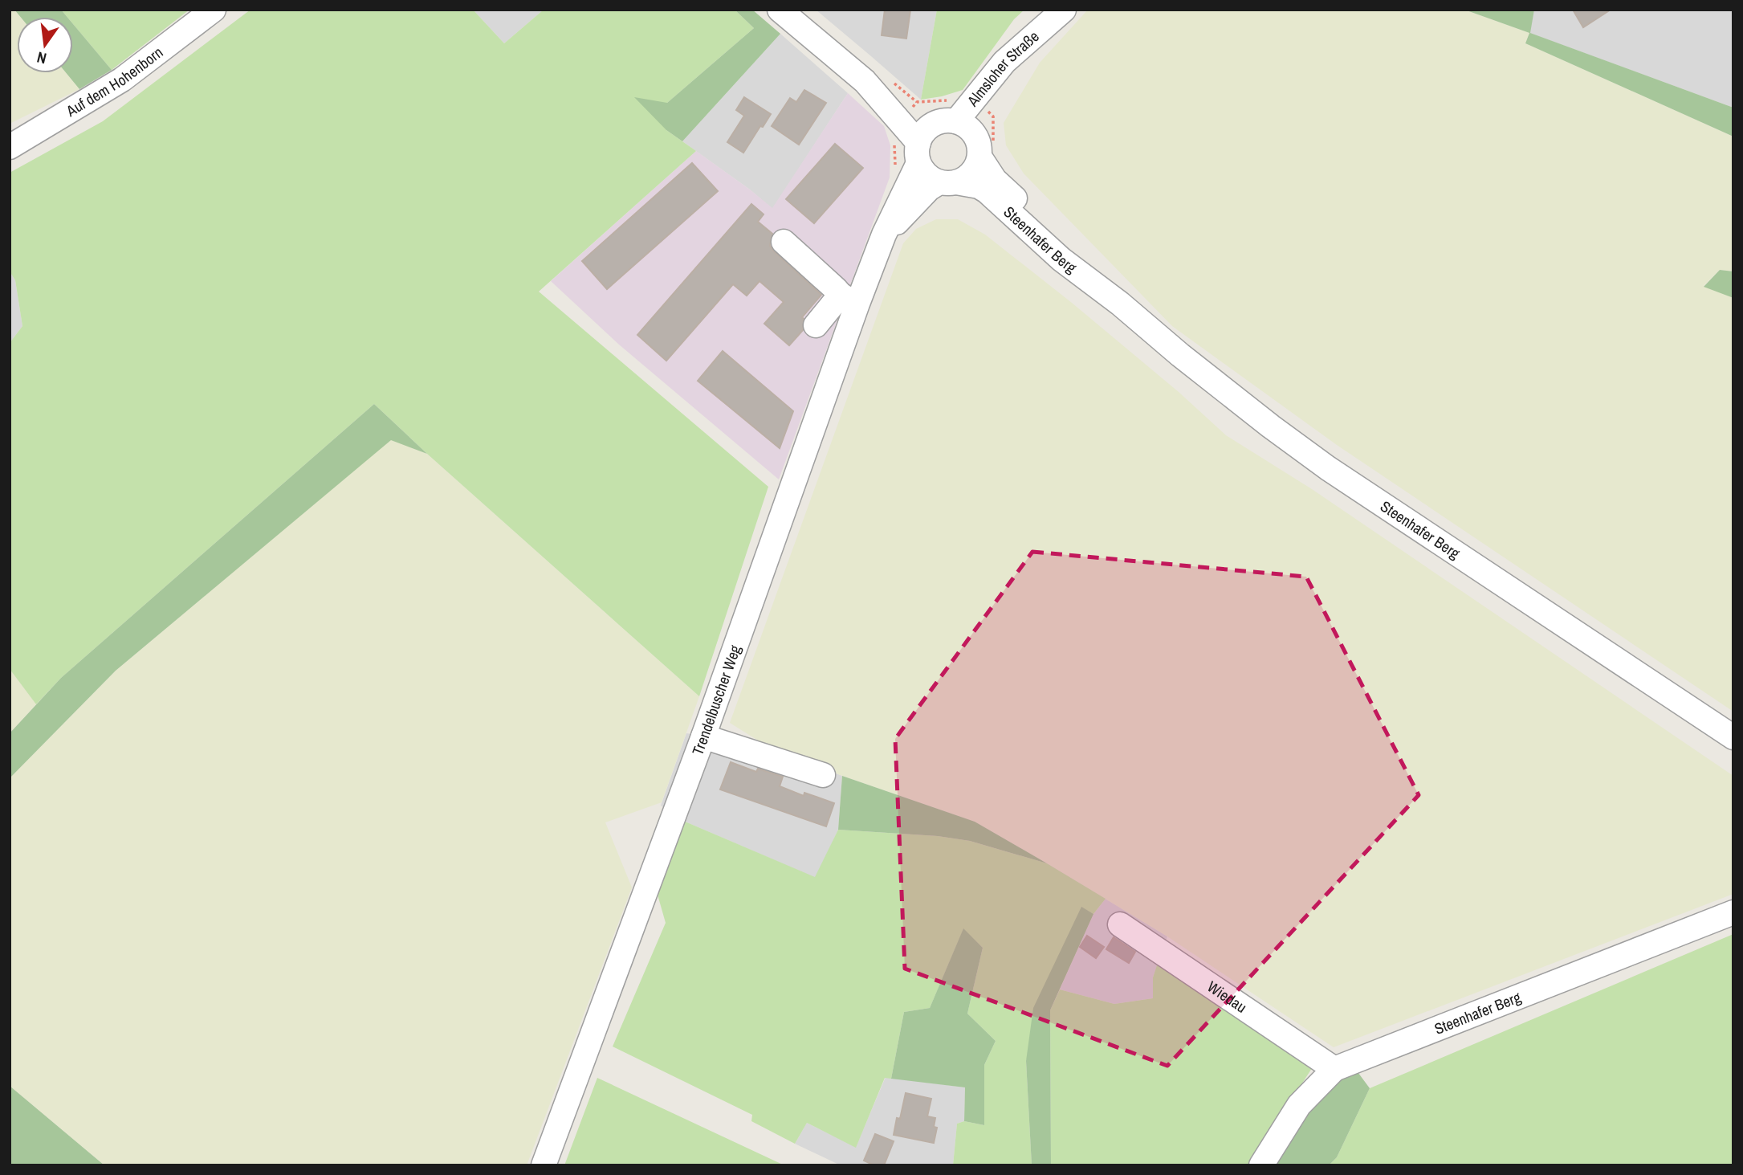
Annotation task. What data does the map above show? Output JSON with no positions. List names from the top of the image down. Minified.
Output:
{"streets":{"street":["Almsloher Straße","Auf dem Hohenborn","Steenhafer Berg","Trendelbuscher Weg","Wiedau"]},"crossings":[["Almsloher Straße","Steenhafer Berg"],["Almsloher Straße","Trendelbuscher Weg"],["Steenhafer Berg","Trendelbuscher Weg"],["Steenhafer Berg","Wiedau"]],"north":"bottom"}
